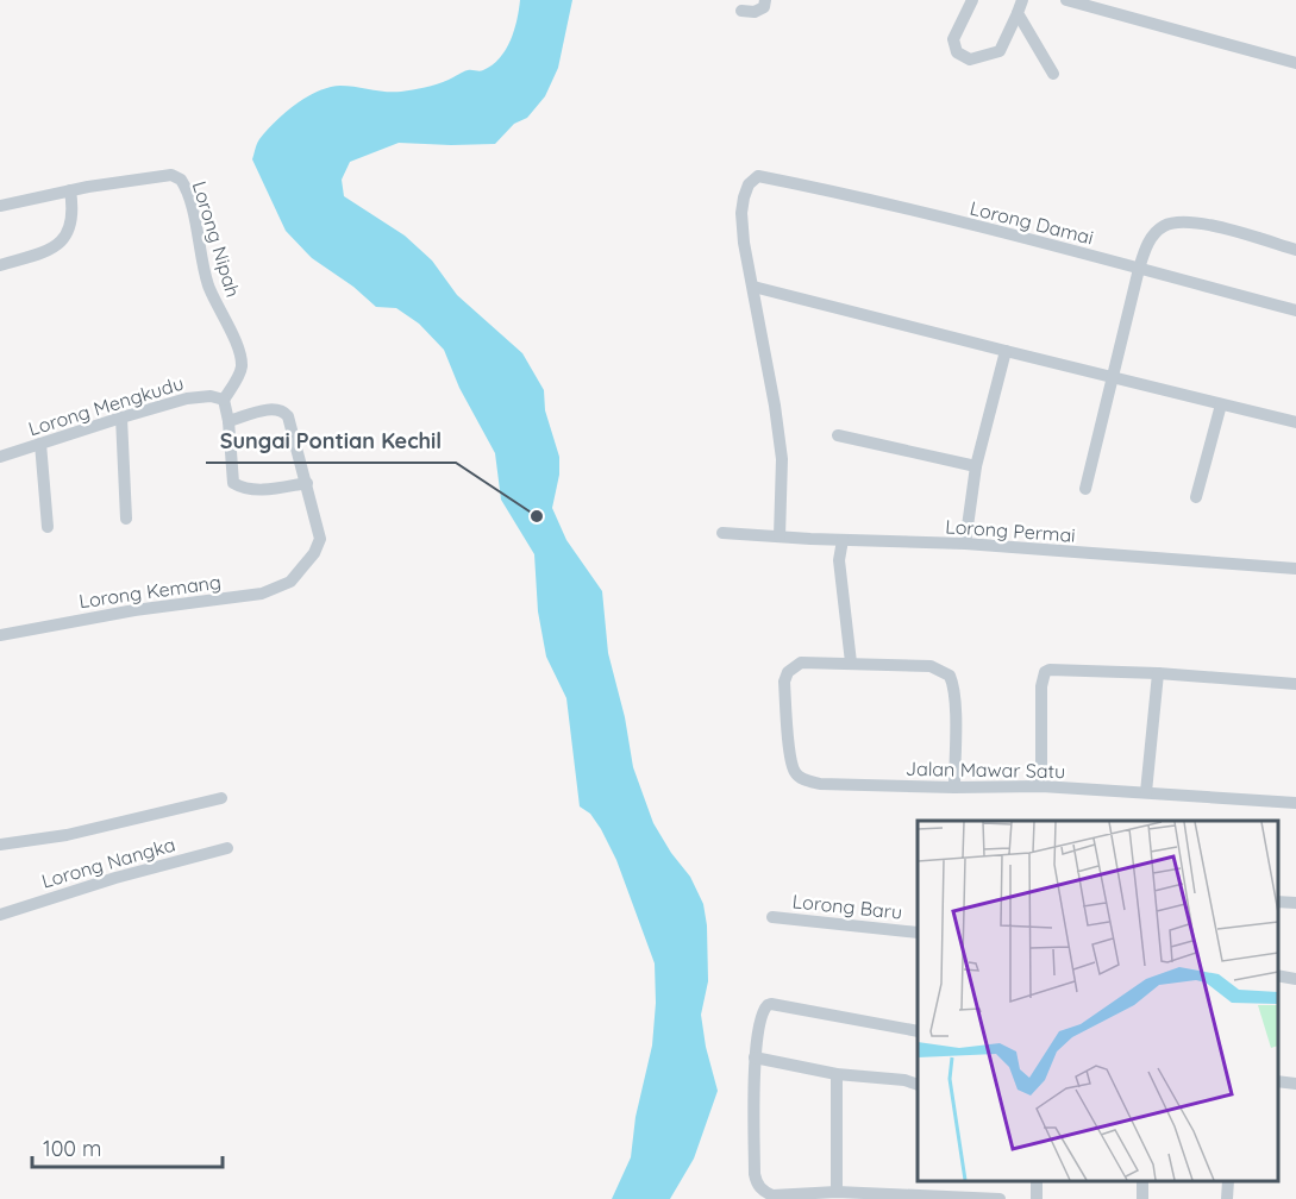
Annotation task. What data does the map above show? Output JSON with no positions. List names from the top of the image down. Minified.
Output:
{"streets":{"street":["Lorong Damai","Lorong Nipah","Lorong Mengkudu","Lorong Permai","Lorong Kemang","Jalan Mawar Satu","Lorong Nangka","Lorong Baru"]},"crossings":[["Lorong Nipah","Lorong Mengkudu"]],"places":["Sungai Pontian Kechil"],"scale_bar":"100 m"}
